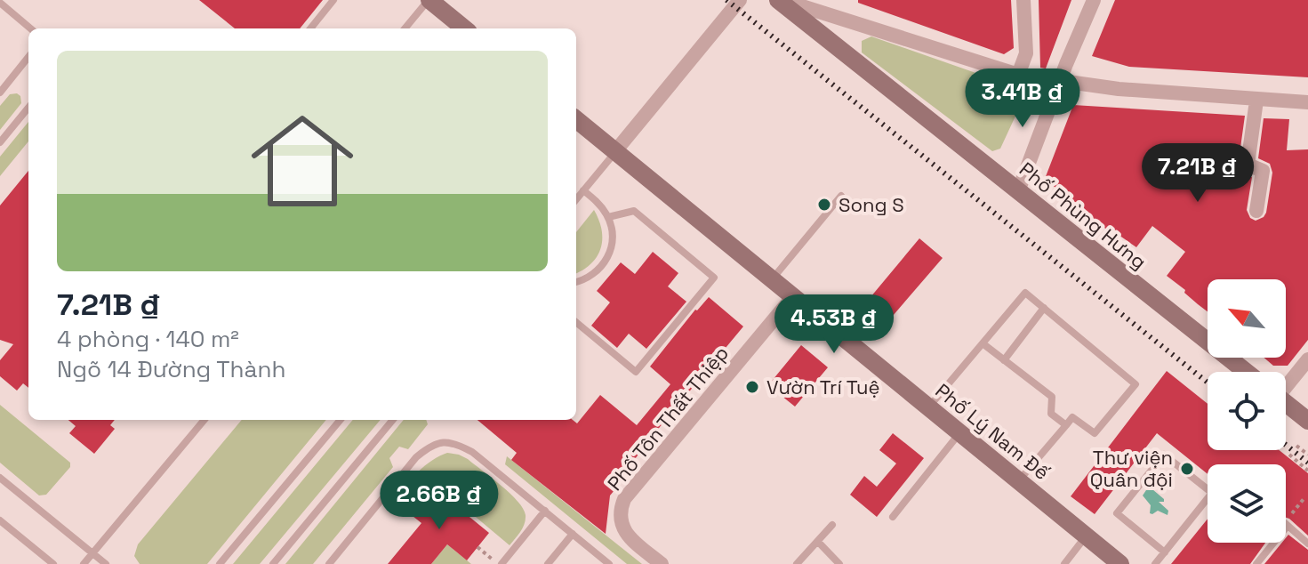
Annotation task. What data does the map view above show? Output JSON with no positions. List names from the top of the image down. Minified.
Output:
{"streets":{"street":["Phố Phùng Hưng","Phố Tôn Thất Thiệp","Phố Lý Nam Đế"]},"crossings":[["Phố Tôn Thất Thiệp","Phố Lý Nam Đế"]],"places":["Song S","Vườn Trí Tuệ","Thư viện Quân đội"],"north":"top left","page":{"list":[{"name":"7.21B ₫","note":"4 phòng · 140 m² · Ngõ 14 Đường Thành"}],"price":["3.41B ₫","7.21B ₫","4.53B ₫","2.66B ₫"]}}
